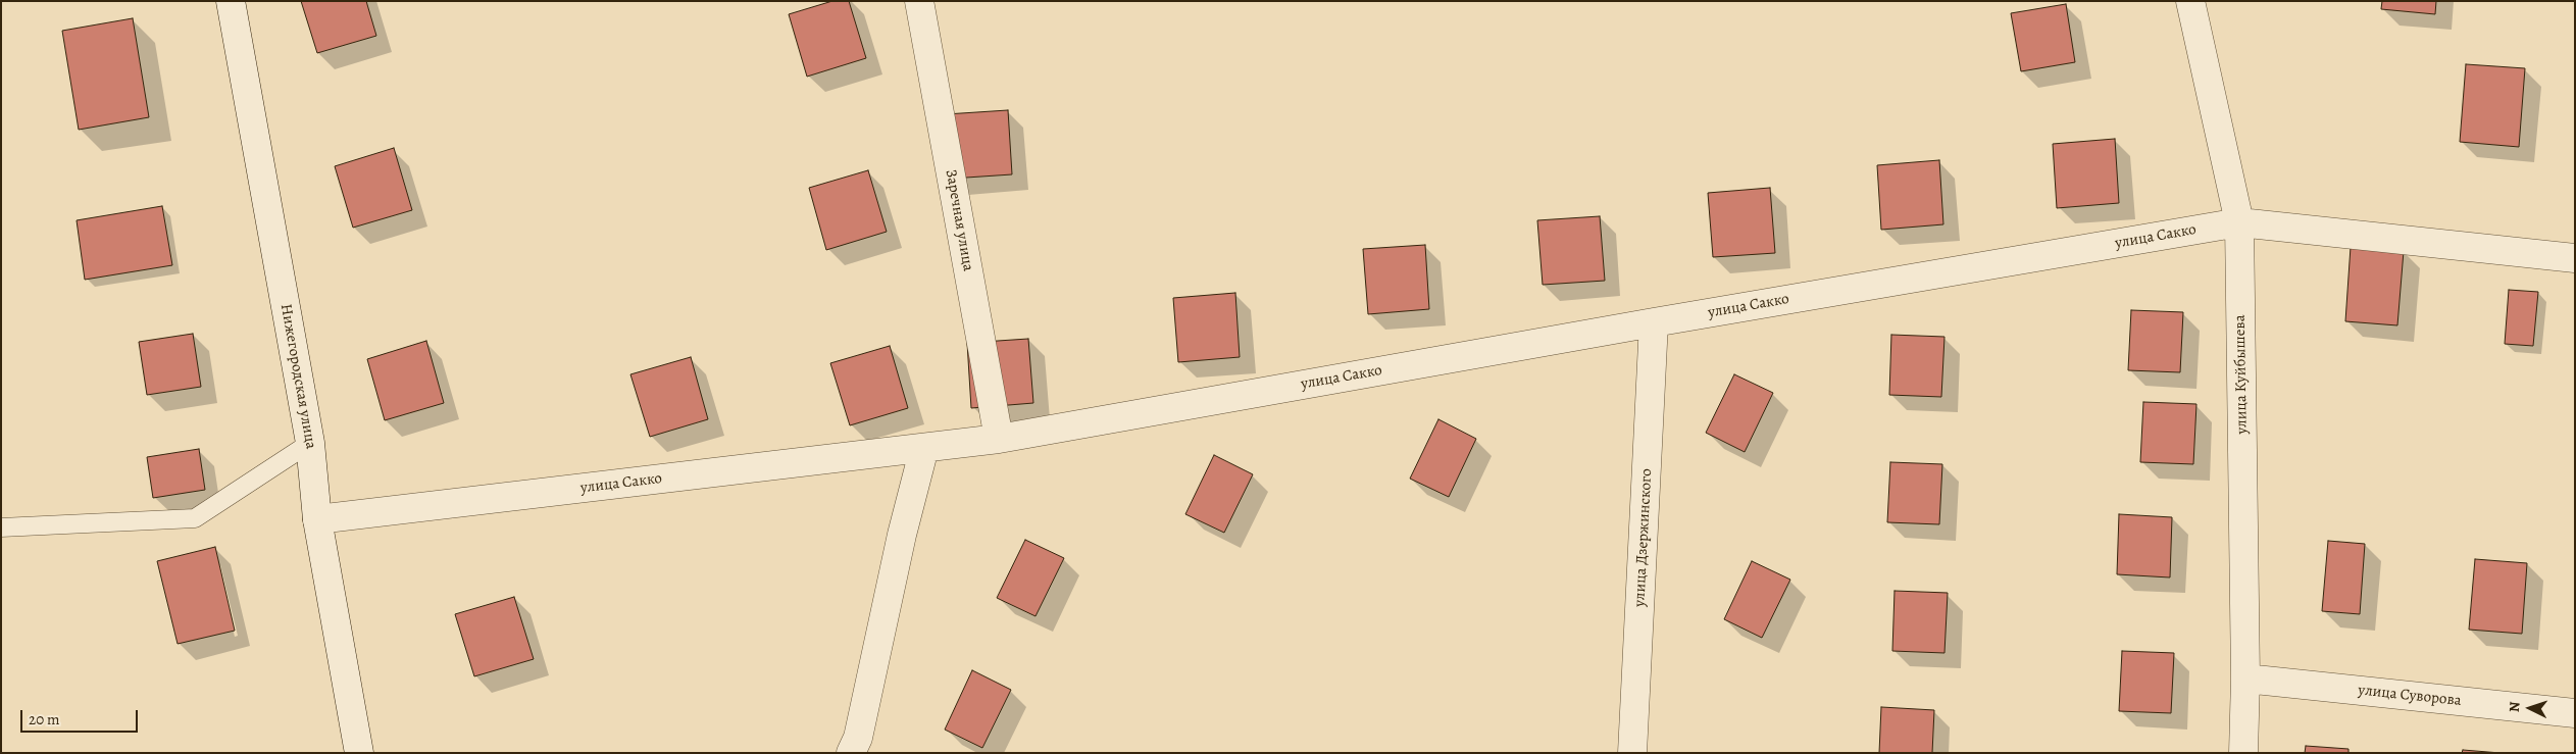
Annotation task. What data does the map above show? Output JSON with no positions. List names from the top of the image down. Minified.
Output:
{"streets":{"street":["Заречная улица","улица Сакко","улица Куйбышева","Нижегородская улица","улица Дзержинского","улица Суворова"]},"crossings":[["Заречная улица","улица Сакко"],["улица Сакко","улица Куйбышева"],["улица Сакко","Нижегородская улица"],["улица Сакко","улица Дзержинского"],["улица Куйбышева","улица Суворова"]],"scale_bar":"20 m","north":"left"}
